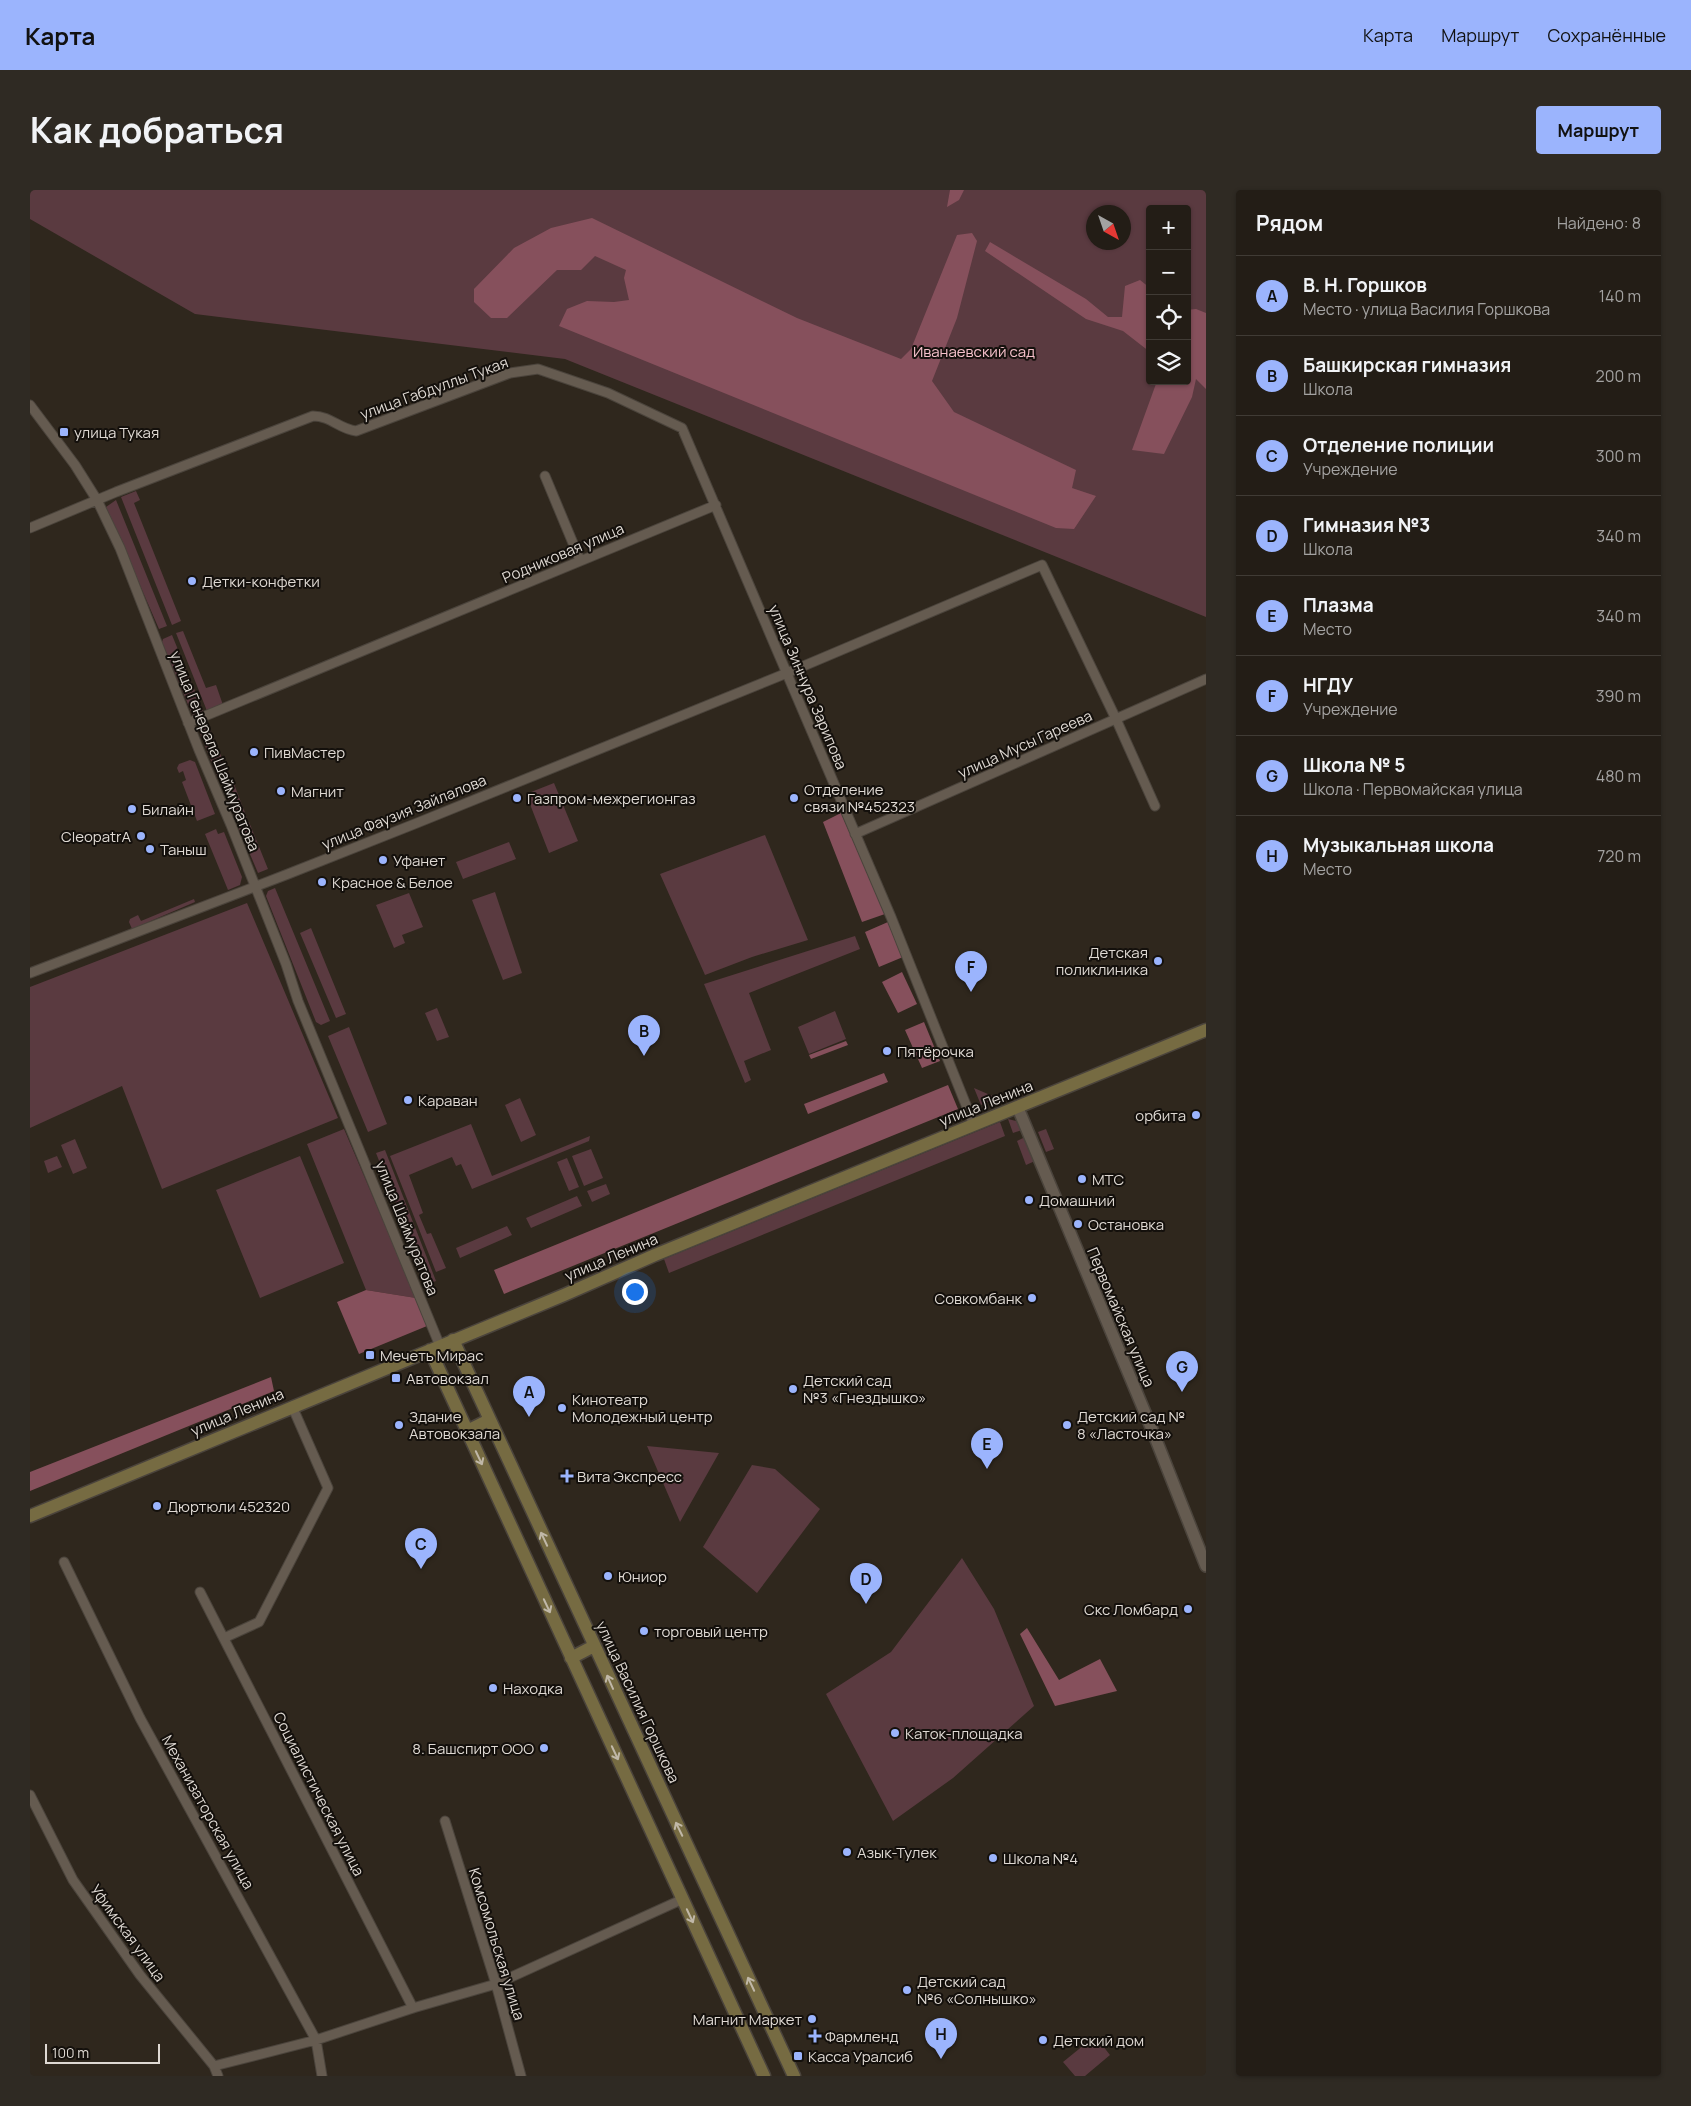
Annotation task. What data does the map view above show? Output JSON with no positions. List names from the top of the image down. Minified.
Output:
{"streets":{"main road":["улица Ленина","улица Василия Горшкова"],"street":["улица Габдуллы Тукая","Родниковая улица","улица Зиннура Зарипова","улица Мусы Гареева","улица Генерала Шаймуратова","улица Фаузия Зайлалова","улица Шаймуратова","Первомайская улица","Социалистическая улица","Механизаторская улица","Уфимская улица","Комсомольская улица"]},"crossings":[["улица Габдуллы Тукая","улица Зиннура Зарипова"],["улица Габдуллы Тукая","улица Генерала Шаймуратова"],["Родниковая улица","улица Зиннура Зарипова"],["Родниковая улица","улица Генерала Шаймуратова"],["улица Зиннура Зарипова","улица Мусы Гареева"],["улица Зиннура Зарипова","улица Фаузия Зайлалова"],["улица Зиннура Зарипова","улица Ленина"],["улица Мусы Гареева","улица Фаузия Зайлалова"],["улица Генерала Шаймуратова","улица Фаузия Зайлалова"],["улица Генерала Шаймуратова","улица Шаймуратова"],["улица Ленина","улица Шаймуратова"],["улица Ленина","Первомайская улица"],["улица Ленина","улица Василия Горшкова"]],"parks":["Иванаевский сад"],"places":{"transit":["улица Тукая","Мечеть Мирас","Автовокзал","Касса Уралсиб"],"other":["Детки-конфетки","ПивМастер","Магнит","Газпром-межрегионгаз","Отделение связи №452323","Билайн","CleopatrA","Таныш","Уфанет","Красное & Белое","Детская поликлиника","Пятёрочка","Караван","орбита","МТС","Домашний","Остановка","Совкомбанк","Детский сад №3 «Гнездышко»","Кинотеатр Молодежный центр","Здание Автовокзала","Детский сад № 8 «Ласточка»","Дюртюли 452320","Юниор","Скс Ломбард","торговый центр","Находка","Каток-площадка","8. Башспирт ООО","Азык-Тулек","Школа №4","Детский сад №6 «Солнышко»","Магнит Маркет","Детский дом"],"health":["Вита Экспресс","Фармленд"]},"scale_bar":"100 m","north":"bottom right","page":{"header":"Карта","nav":["Карта","Маршрут","Сохранённые"],"title":"Как добраться","buttons":"Маршрут","heading":["Рядом","Найдено: 8"],"map_buttons":["+","−"],"list":[{"mark":"A","name":"В. Н. Горшков","note":"Место · улица Василия Горшкова","value":"140 m"},{"mark":"B","name":"Башкирская гимназия","note":"Школа","value":"200 m"},{"mark":"C","name":"Отделение полиции","note":"Учреждение","value":"300 m"},{"mark":"D","name":"Гимназия №3","note":"Школа","value":"340 m"},{"mark":"E","name":"Плазма","note":"Место","value":"340 m"},{"mark":"F","name":"НГДУ","note":"Учреждение","value":"390 m"},{"mark":"G","name":"Школа № 5","note":"Школа · Первомайская улица","value":"480 m"},{"mark":"H","name":"Музыкальная школа","note":"Место","value":"720 m"}],"pins":["F","B","G","A","E","C","D","H"],"scale":"100 m"}}
